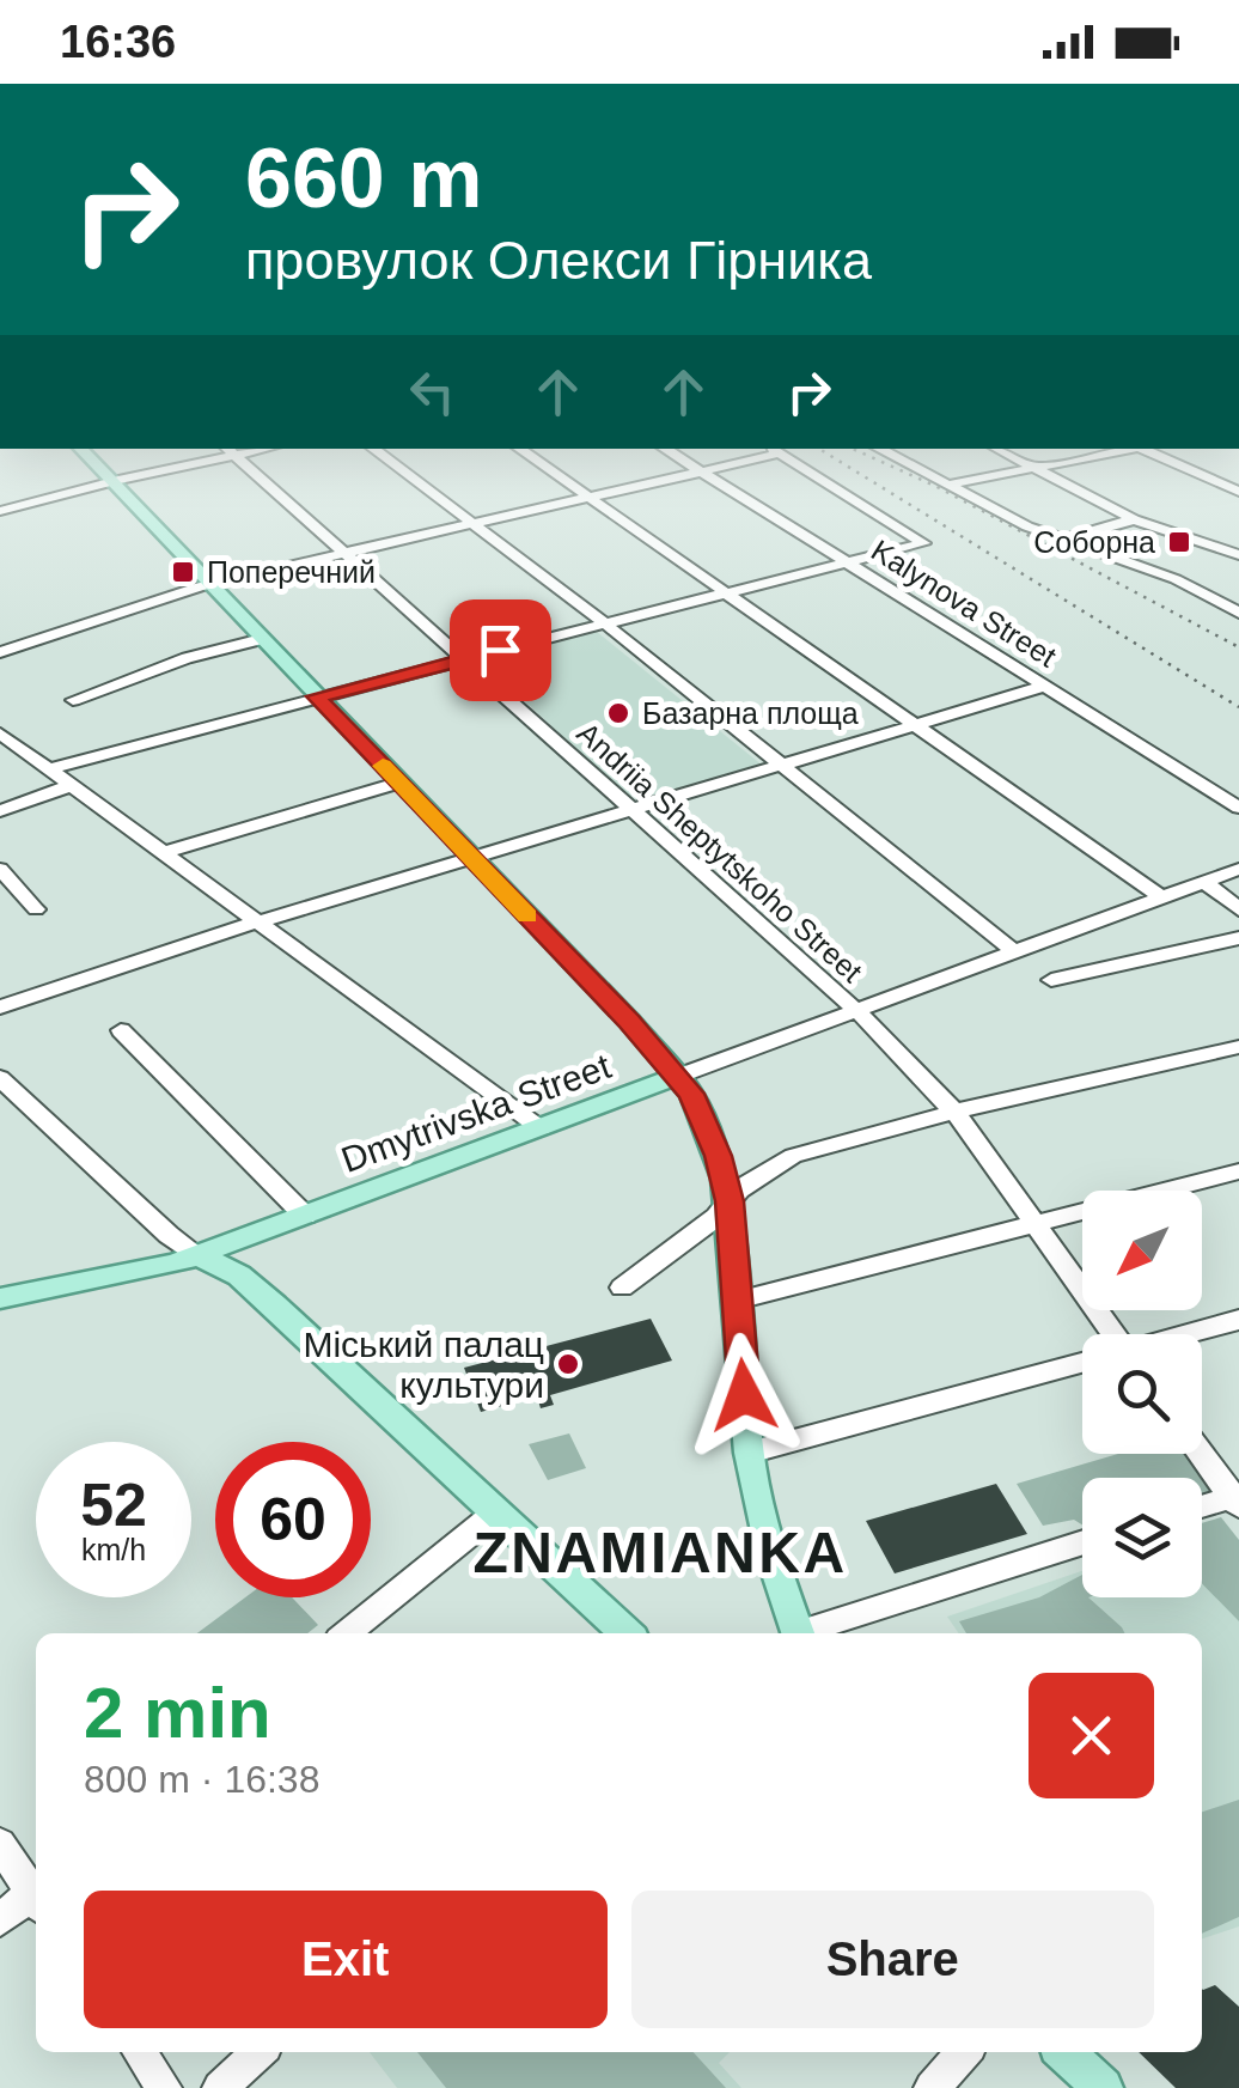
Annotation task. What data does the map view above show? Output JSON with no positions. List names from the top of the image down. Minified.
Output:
{"streets":{"main road":["Dmytrivska Street"],"street":["Kalynova Street","Andriia Sheptytskoho Street"]},"crossings":[["Andriia Sheptytskoho Street","Dmytrivska Street"]],"districts":["ZNAMIANKA"],"places":{"transit":["Соборна","Поперечний"],"other":["Базарна площа","Міський палац культури"]},"north":"bottom left","page":{"status":"16:36","turn":["660 m","провулок Олекси Гірника"],"speed":"52 km/h","limit":"60","heading":["2 min","800 m · 16:38"],"buttons":["Exit","Share"]}}
